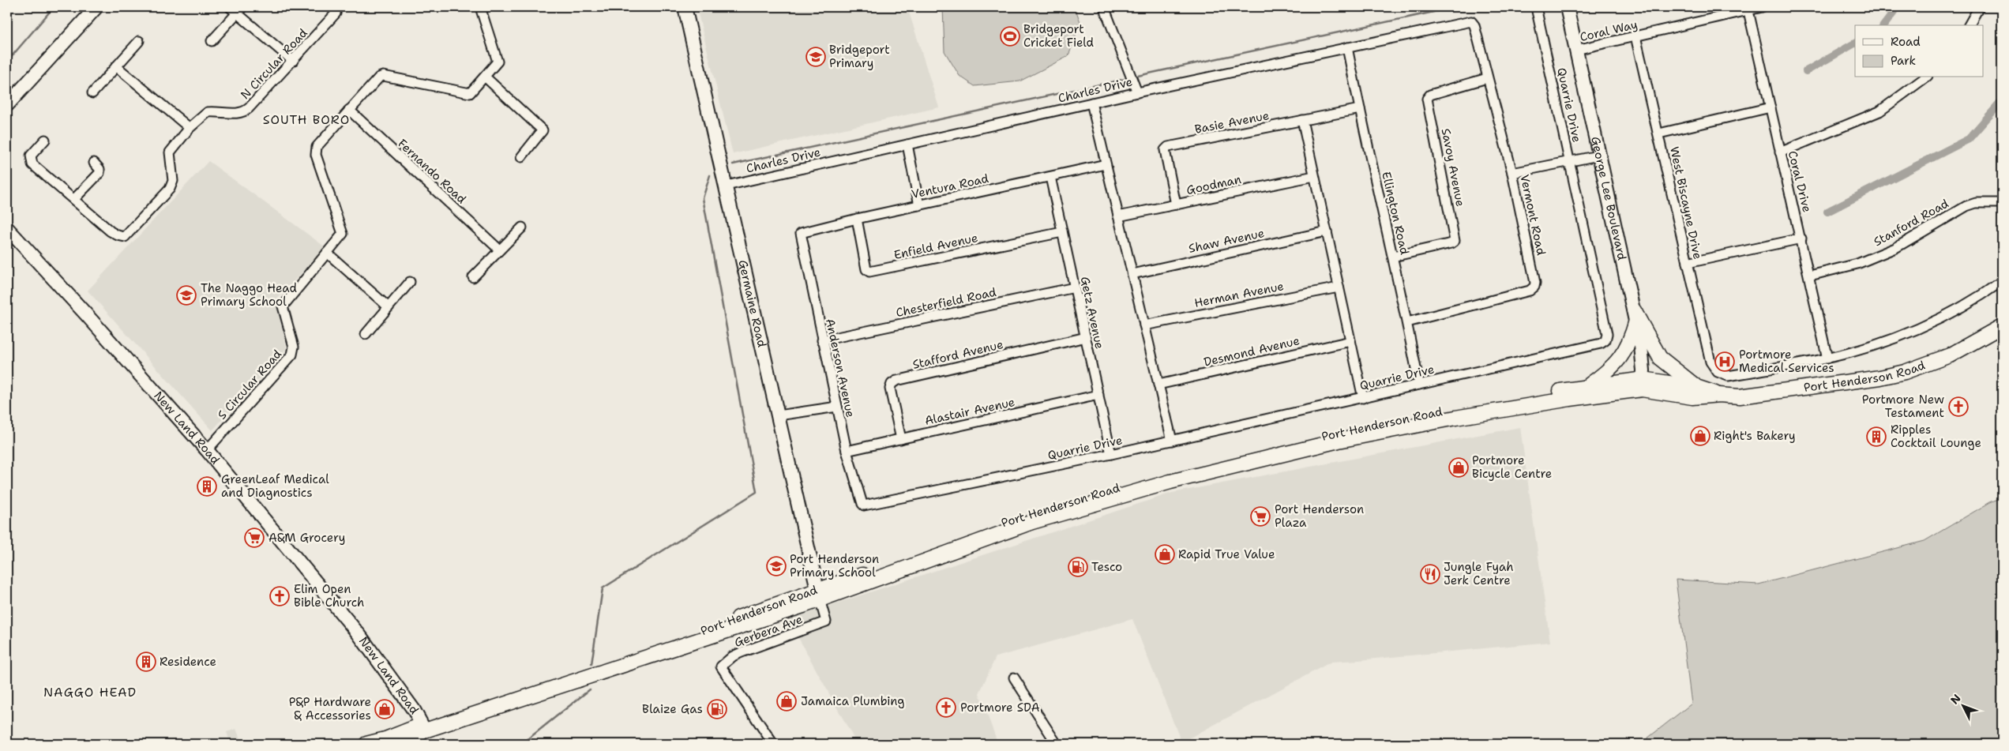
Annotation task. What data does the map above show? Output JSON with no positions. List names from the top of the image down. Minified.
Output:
{"streets":{"main road":["Port Henderson Road"],"street":["Coral Way","N Circular Road","Charles Drive","Quarrie Drive","Basie Avenue","Savoy Avenue","Fernando Road","Coral Drive","Goodman","Ventura Road","George Lee Boulevard","West Biscayne Drive","Ellington Road","Vermont Road","Stanford Road","Shaw Avenue","Enfield Avenue","Herman Avenue","Chesterfield Road","Germaine Road","Getz Avenue","Desmond Avenue","Stafford Avenue","Anderson Avenue","S Circular Road","Alastair Avenue","New Land Road","Gerbera Ave"]},"crossings":[["Coral Way","Coral Drive"],["Coral Way","George Lee Boulevard"],["Coral Way","West Biscayne Drive"],["Charles Drive","Ellington Road"],["Charles Drive","Vermont Road"],["Charles Drive","Germaine Road"],["Quarrie Drive","Ellington Road"],["Quarrie Drive","Getz Avenue"],["Quarrie Drive","Anderson Avenue"],["Basie Avenue","Goodman"],["Basie Avenue","Ellington Road"],["Savoy Avenue","Ellington Road"],["Savoy Avenue","Vermont Road"],["Fernando Road","S Circular Road"],["Coral Drive","West Biscayne Drive"],["Coral Drive","Stanford Road"],["Ventura Road","Enfield Avenue"],["Ventura Road","Getz Avenue"],["Ventura Road","Anderson Avenue"],["George Lee Boulevard","Port Henderson Road"],["Ellington Road","Vermont Road"],["Enfield Avenue","Getz Avenue"],["Chesterfield Road","Getz Avenue"],["Chesterfield Road","Anderson Avenue"],["Germaine Road","Port Henderson Road"],["Germaine Road","Gerbera Ave"],["Getz Avenue","Stafford Avenue"],["Getz Avenue","Alastair Avenue"],["Stafford Avenue","Alastair Avenue"],["Anderson Avenue","Alastair Avenue"],["Port Henderson Road","New Land Road"],["Port Henderson Road","Gerbera Ave"],["S Circular Road","New Land Road"]],"districts":["SOUTH BORO","NAGGO HEAD"],"places":{"sports":["Bridgeport Cricket Field"],"school or university":["Bridgeport Primary","The Naggo Head Primary School","Port Henderson Primary School"],"hospital":["Portmore Medical Services"],"church":["Portmore New Testament","Elim Open Bible Church","Portmore SDA"],"shop":["Right's Bakery","Portmore Bicycle Centre","Rapid True Value","Jamaica Plumbing","P&P Hardware & Accessories"],"building":["Ripples Cocktail Lounge","GreenLeaf Medical and Diagnostics","Residence"],"supermarket":["Port Henderson Plaza","A&M Grocery"],"fuel station":["Tesco","Blaize Gas"],"restaurant":["Jungle Fyah Jerk Centre"]},"legend":["Road","Park"],"north":"top left"}
